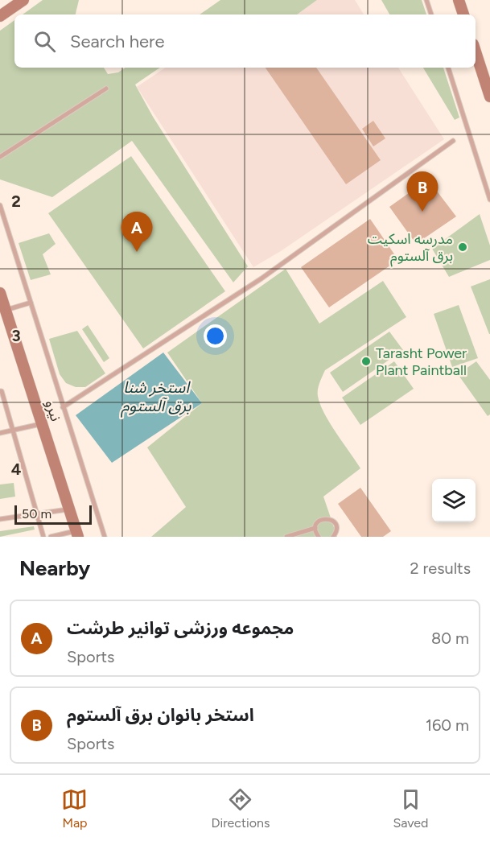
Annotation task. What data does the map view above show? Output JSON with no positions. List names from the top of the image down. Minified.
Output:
{"streets":{"street":["نیرو"]},"water":["استخر شنا برق آلستوم"],"places":["مدرسه اسکیت برق آلستوم","Tarasht Power Plant Paintball"],"scale_bar":"50 m","page":{"search":"Search here","pins":["B","A"],"scale":"50 m","heading":["Nearby","2 results"],"list":[{"mark":"A","name":"مجموعه ورزشی توانیر طرشت","note":"Sports","value":"80 m"},{"mark":"B","name":"استخر بانوان برق آلستوم","note":"Sports","value":"160 m"}],"nav":["Map","Directions","Saved"]},"grid":{"rows":["2","3","4"]}}
